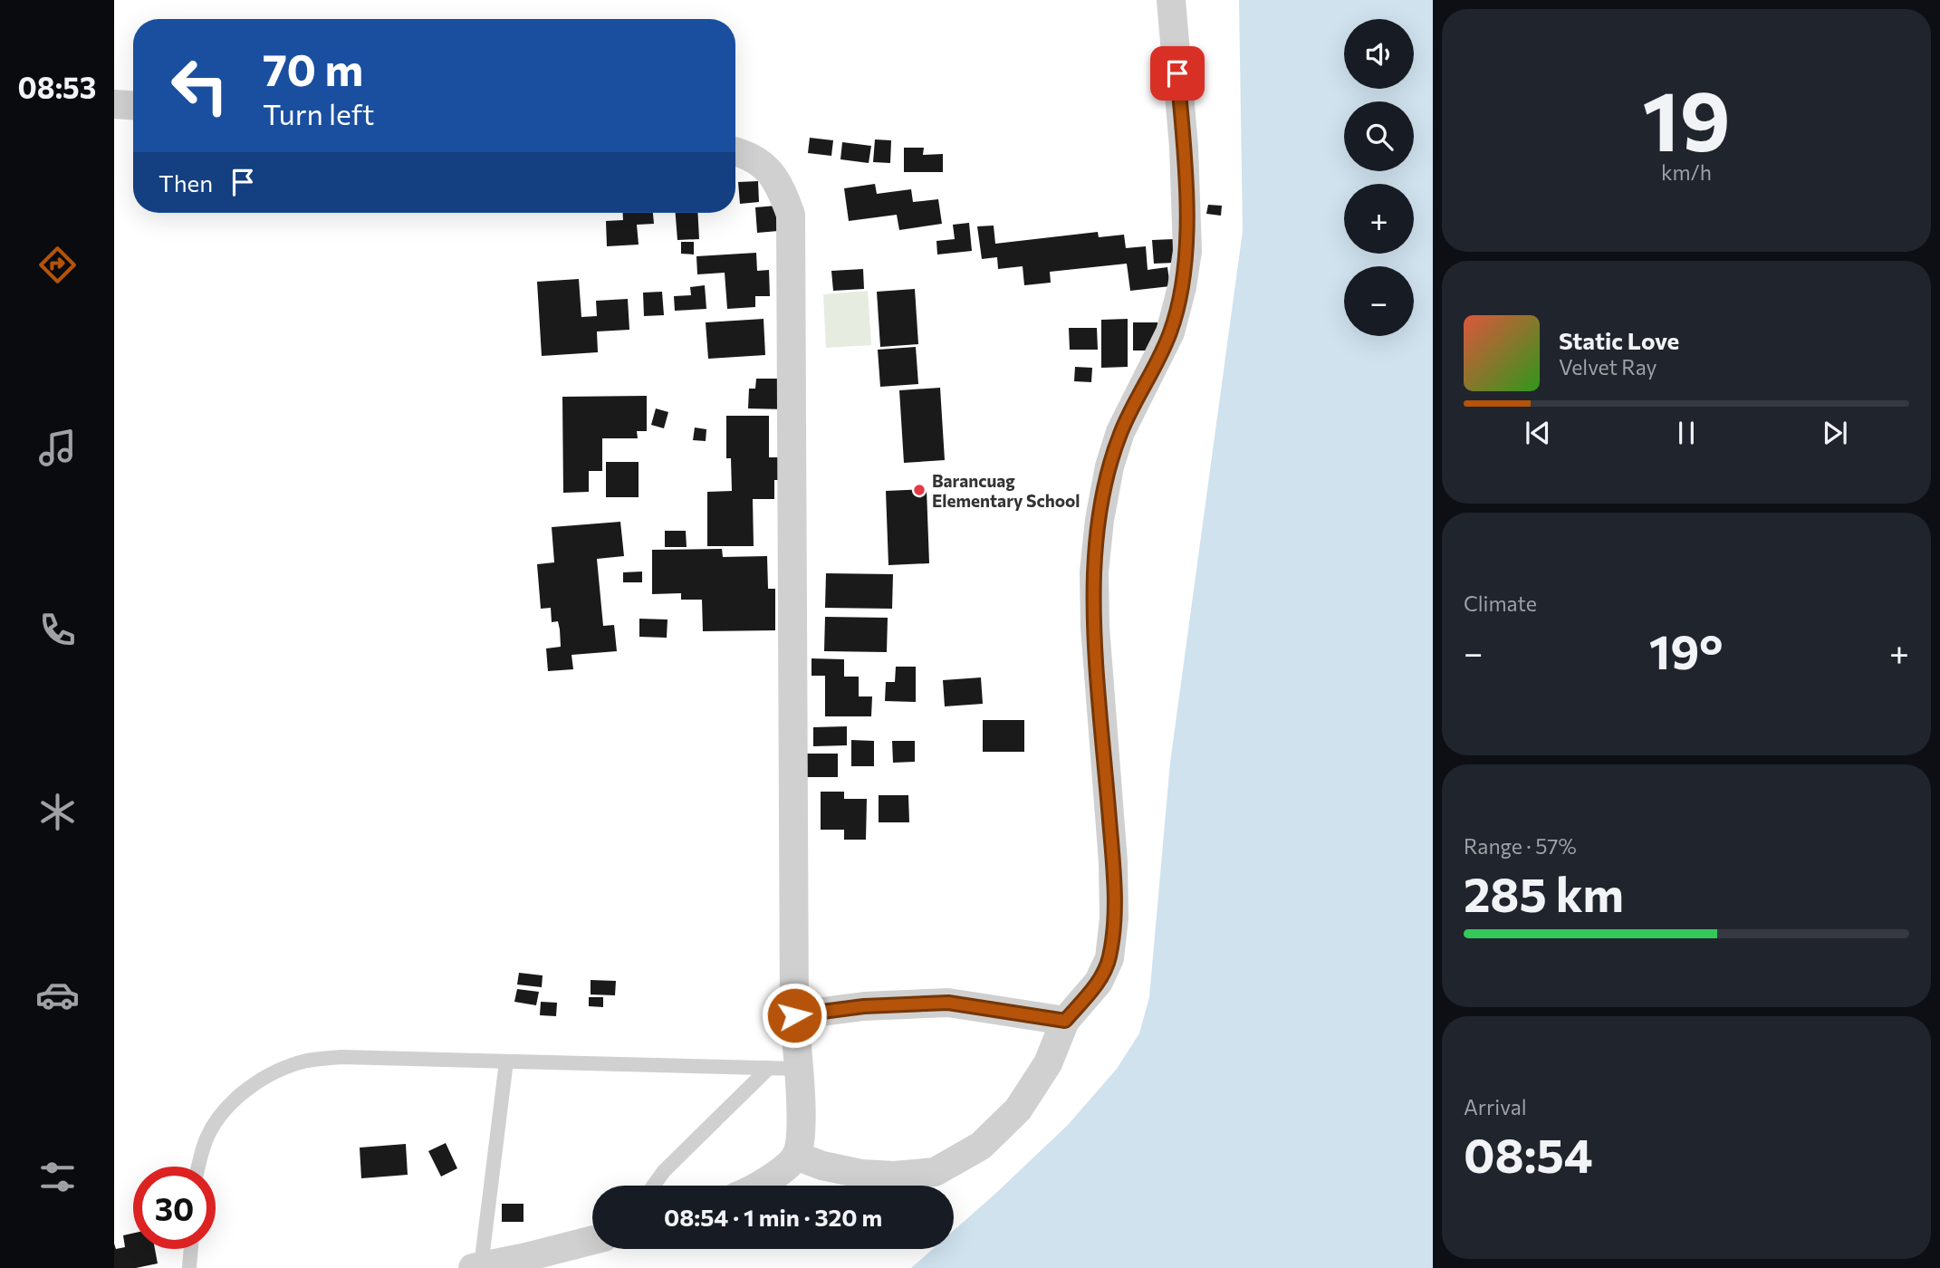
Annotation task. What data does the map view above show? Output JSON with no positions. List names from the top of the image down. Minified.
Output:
{"places":["Barancuag Elementary School"],"page":{"tabs":"08:53","tile":[["19","km/h"],"Climate",["Range · 57%","285 km"],["Arrival","08:54"]],"map_buttons":["+","−"],"turn":["70 m","Turn left"],"then":"Then","song":["Static Love","Velvet Ray"],"heat":["−","19°","+"],"limit":"30","trip":"08:54 · 1 min · 320 m"}}
